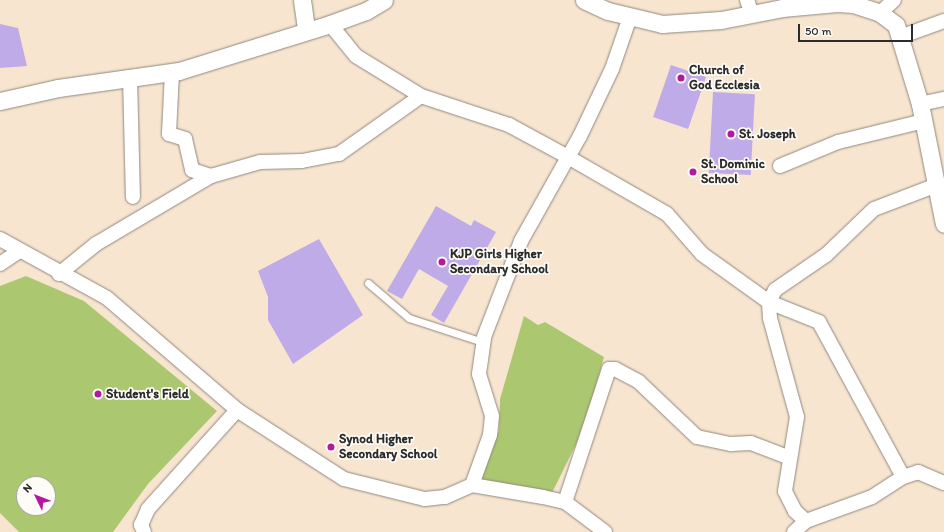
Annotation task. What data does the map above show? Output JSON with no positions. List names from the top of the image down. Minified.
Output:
{"places":["Church of God Ecclesia","St. Joseph","St. Dominic School","KJP Girls Higher Secondary School","Student's Field","Synod Higher Secondary School"],"scale_bar":"50 m","north":"top left"}
